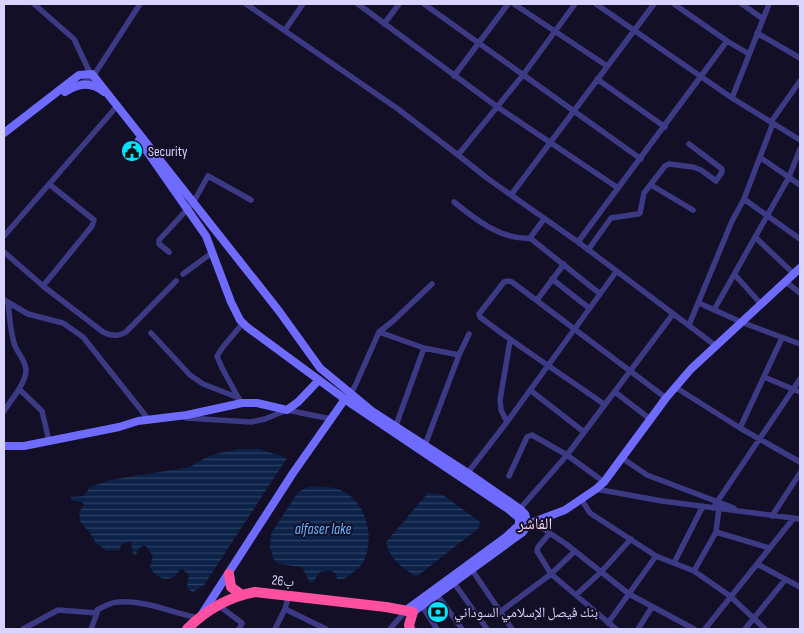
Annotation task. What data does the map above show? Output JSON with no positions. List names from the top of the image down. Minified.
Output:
{"streets":{"highway":["26ب"]},"districts":["الفاشر"],"water":["alfaser lake"],"places":{"public building":["Security"],"bank":["بنك فيصل الإسلامي السوداني"]}}
